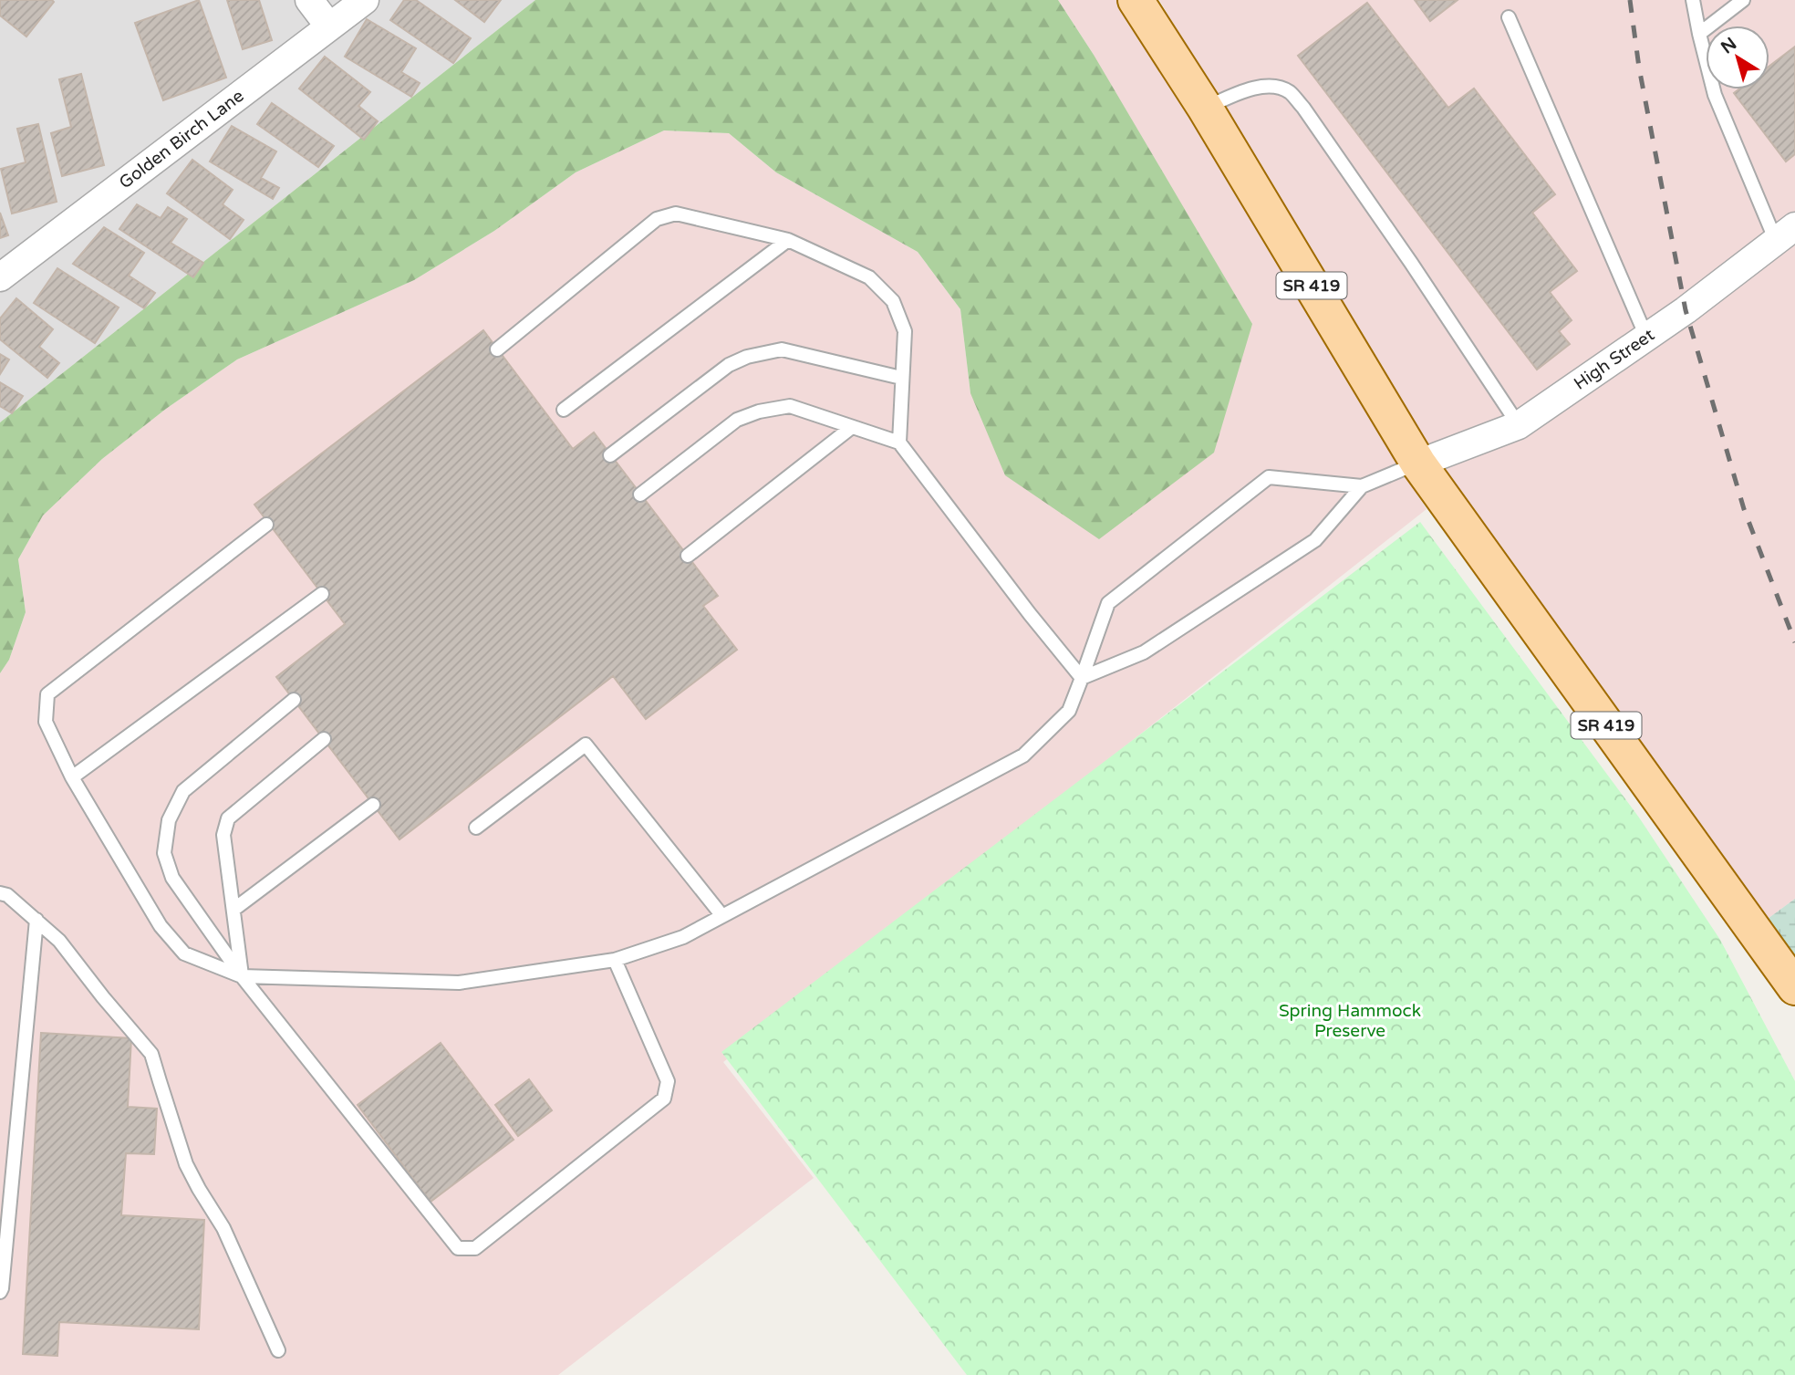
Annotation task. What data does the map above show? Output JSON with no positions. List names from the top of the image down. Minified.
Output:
{"streets":{"main road":["SR 419"],"street":["Golden Birch Lane","High Street"]},"crossings":[["SR 419","High Street"]],"parks":["Spring Hammock Preserve"],"north":"top left"}
